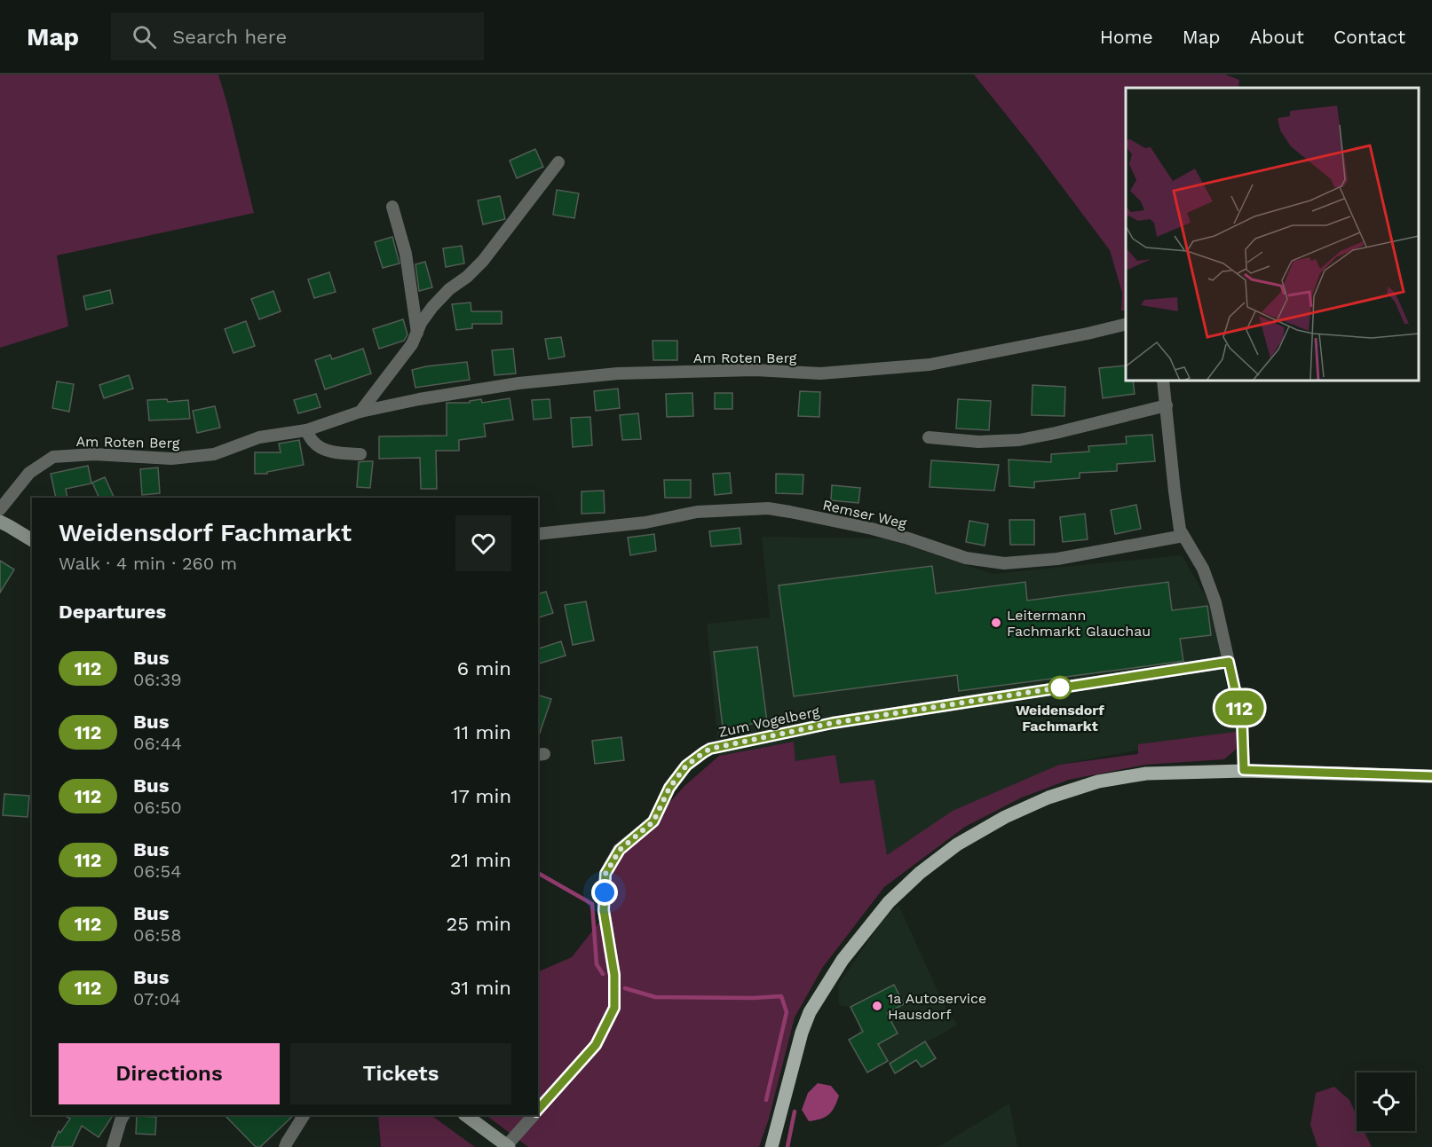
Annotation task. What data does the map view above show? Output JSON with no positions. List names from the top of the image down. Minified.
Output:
{"streets":{"street":["Am Roten Berg","Remser Weg","Zum Vogelberg"]},"places":["Leitermann Fachmarkt Glauchau","Weidensdorf Fachmarkt","1a Autoservice Hausdorf"],"lines":["bus line 112"],"page":{"header":"Map","search":"Search here","nav":["Home","Map","About","Contact"],"on_map":"112","heading":[["Weidensdorf Fachmarkt","Walk · 4 min · 260 m"],"Departures"],"list":[{"mark":"112","name":"Bus","note":"06:39","value":"6 min"},{"mark":"112","name":"Bus","note":"06:44","value":"11 min"},{"mark":"112","name":"Bus","note":"06:50","value":"17 min"},{"mark":"112","name":"Bus","note":"06:54","value":"21 min"},{"mark":"112","name":"Bus","note":"06:58","value":"25 min"},{"mark":"112","name":"Bus","note":"07:04","value":"31 min"}],"buttons":["Directions","Tickets"]}}
